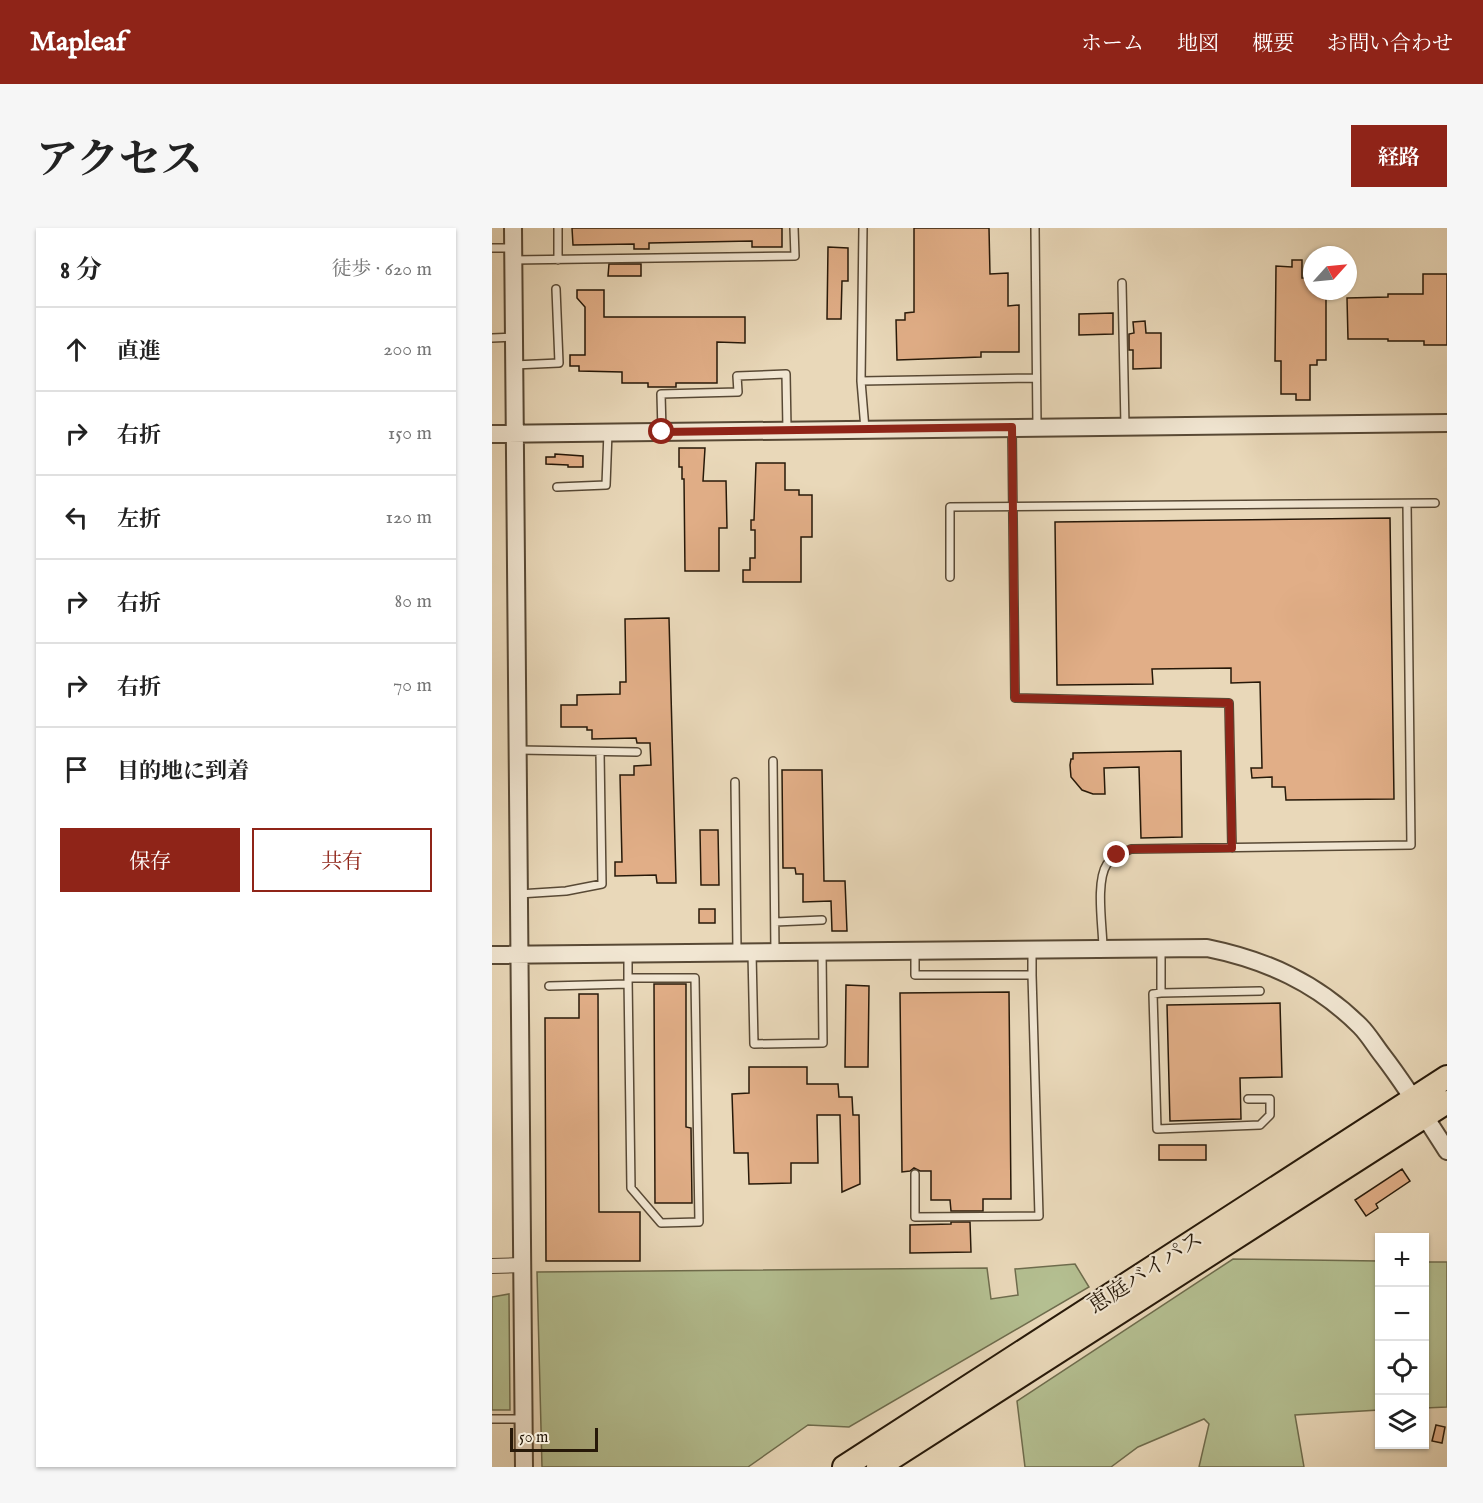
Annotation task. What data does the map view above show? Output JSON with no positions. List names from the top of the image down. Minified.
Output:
{"streets":{"highway":["恵庭バイパス"]},"scale_bar":"50 m","north":"top right","page":{"header":"Mapleaf","nav":["ホーム","地図","概要","お問い合わせ"],"title":"アクセス","buttons":["経路",["保存","共有"]],"heading":["8 分","徒歩 · 620 m"],"list":[["直進","200 m"],["右折","150 m"],["左折","120 m"],["右折","80 m"],["右折","70 m"],"目的地に到着"],"map_buttons":["+","−"],"scale":"50 m"}}
